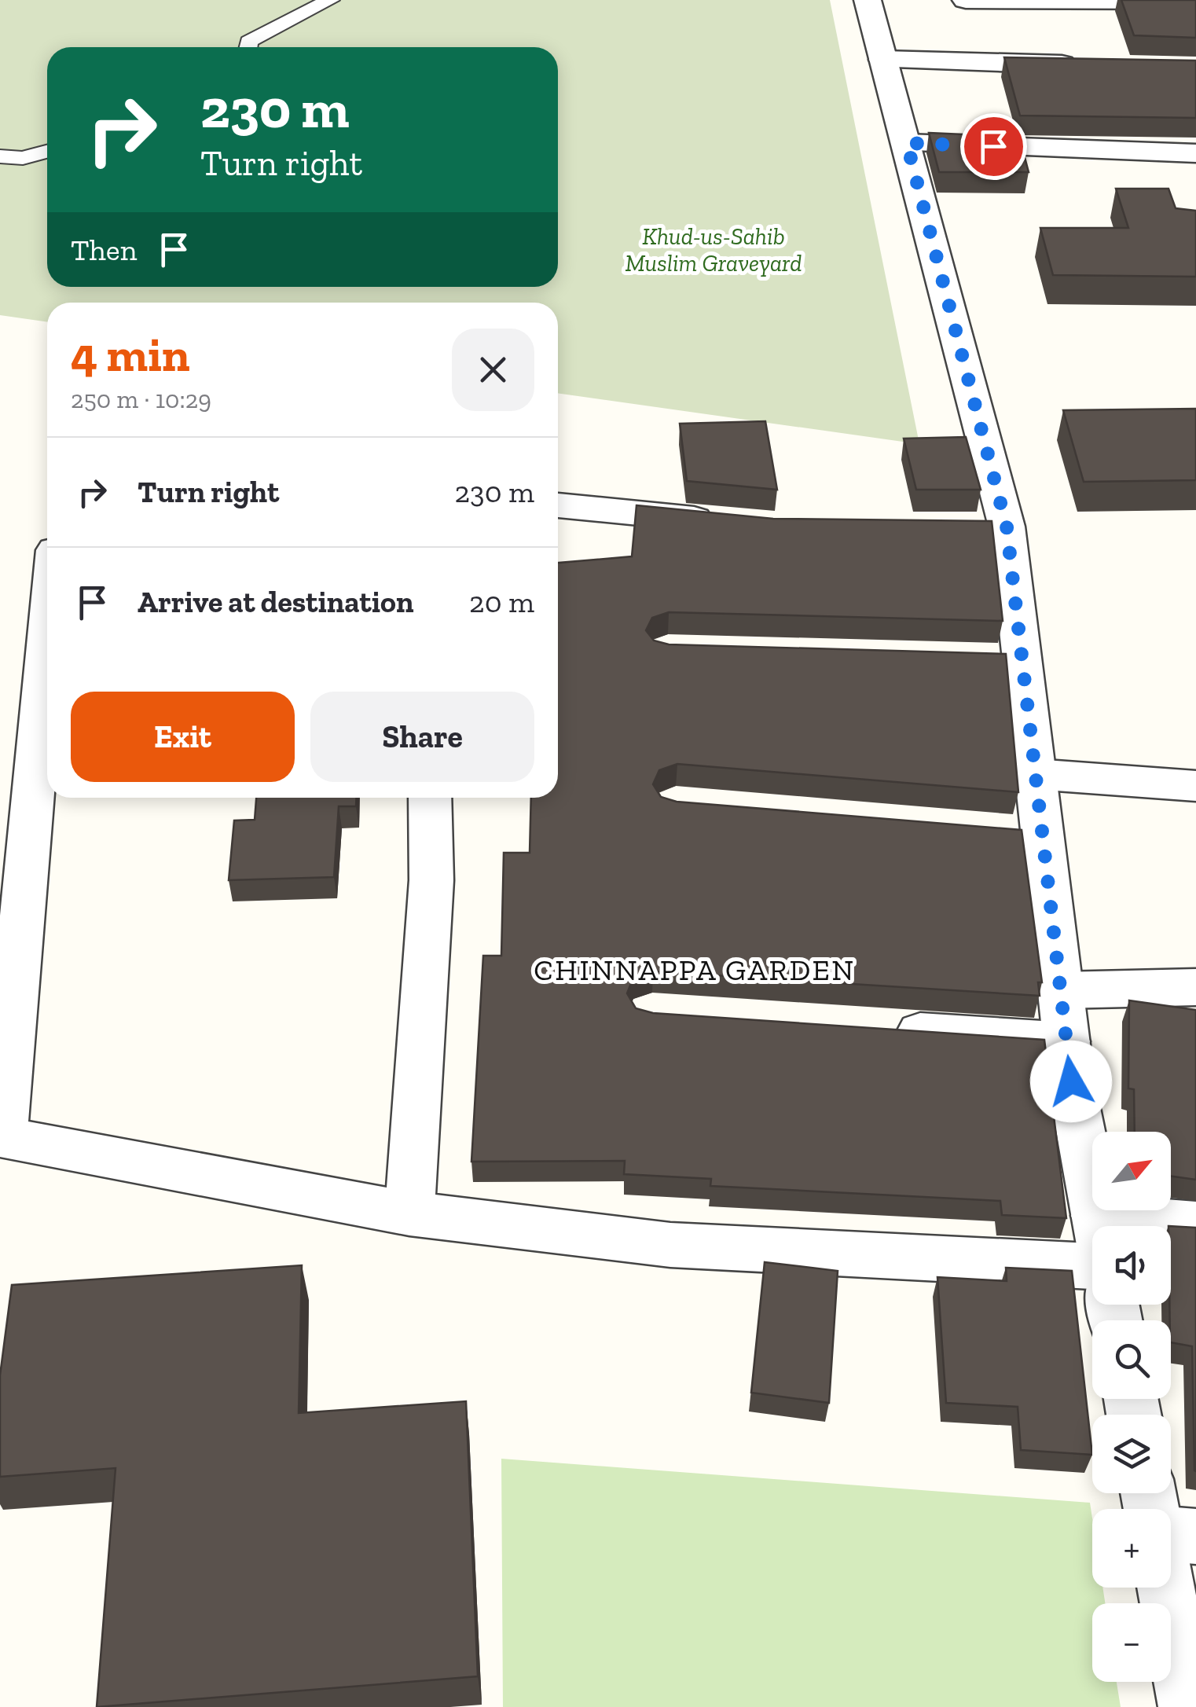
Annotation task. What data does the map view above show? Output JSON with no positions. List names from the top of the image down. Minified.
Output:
{"districts":["CHINNAPPA GARDEN"],"parks":["Khud-us-Sahib Muslim Graveyard"],"north":"top right","page":{"turn":["230 m","Turn right"],"then":"Then","heading":["4 min","250 m · 10:29"],"list":[{"name":"Turn right","value":"230 m"},{"name":"Arrive at destination","value":"20 m"}],"buttons":["Exit","Share"],"map_buttons":["+","−"]}}
